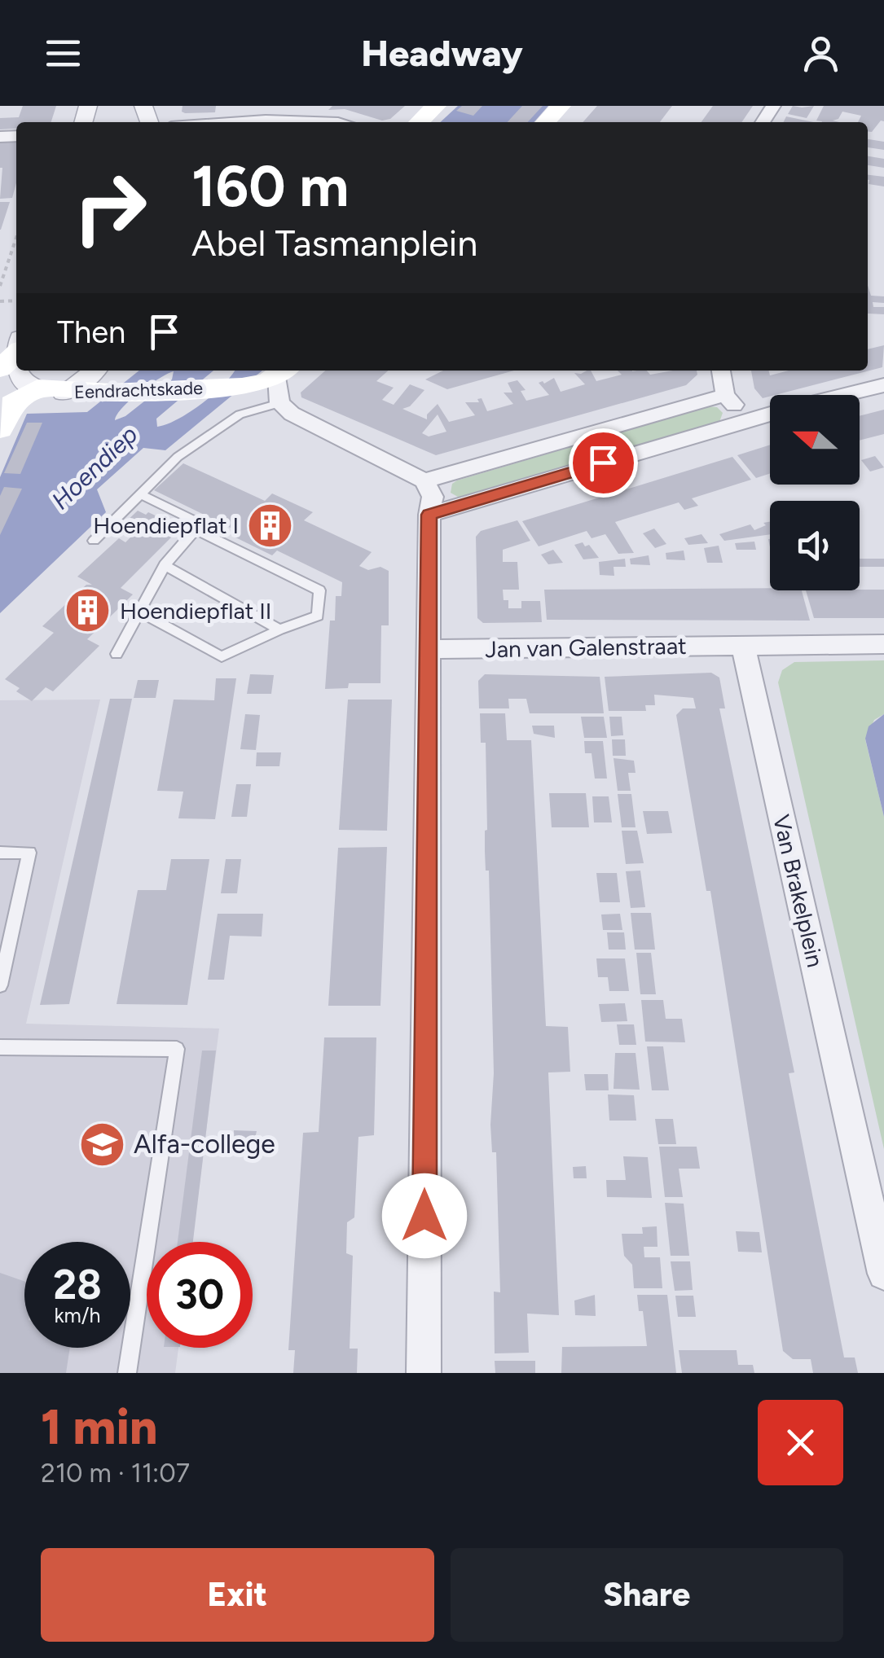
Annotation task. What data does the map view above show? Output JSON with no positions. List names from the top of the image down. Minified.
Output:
{"streets":{"main road":["Eendrachtskade"],"street":["Jan van Galenstraat","Van Brakelplein"]},"crossings":[["Jan van Galenstraat","Van Brakelplein"]],"water":["Hoendiep"],"places":{"building":["Hoendiepflat I","Hoendiepflat II"],"school or university":["Alfa-college"]},"north":"left","page":{"header":"Headway","turn":["160 m","Abel Tasmanplein"],"then":"Then","speed":"28 km/h","limit":"30","heading":["1 min","210 m · 11:07"],"buttons":["Exit","Share"]}}
